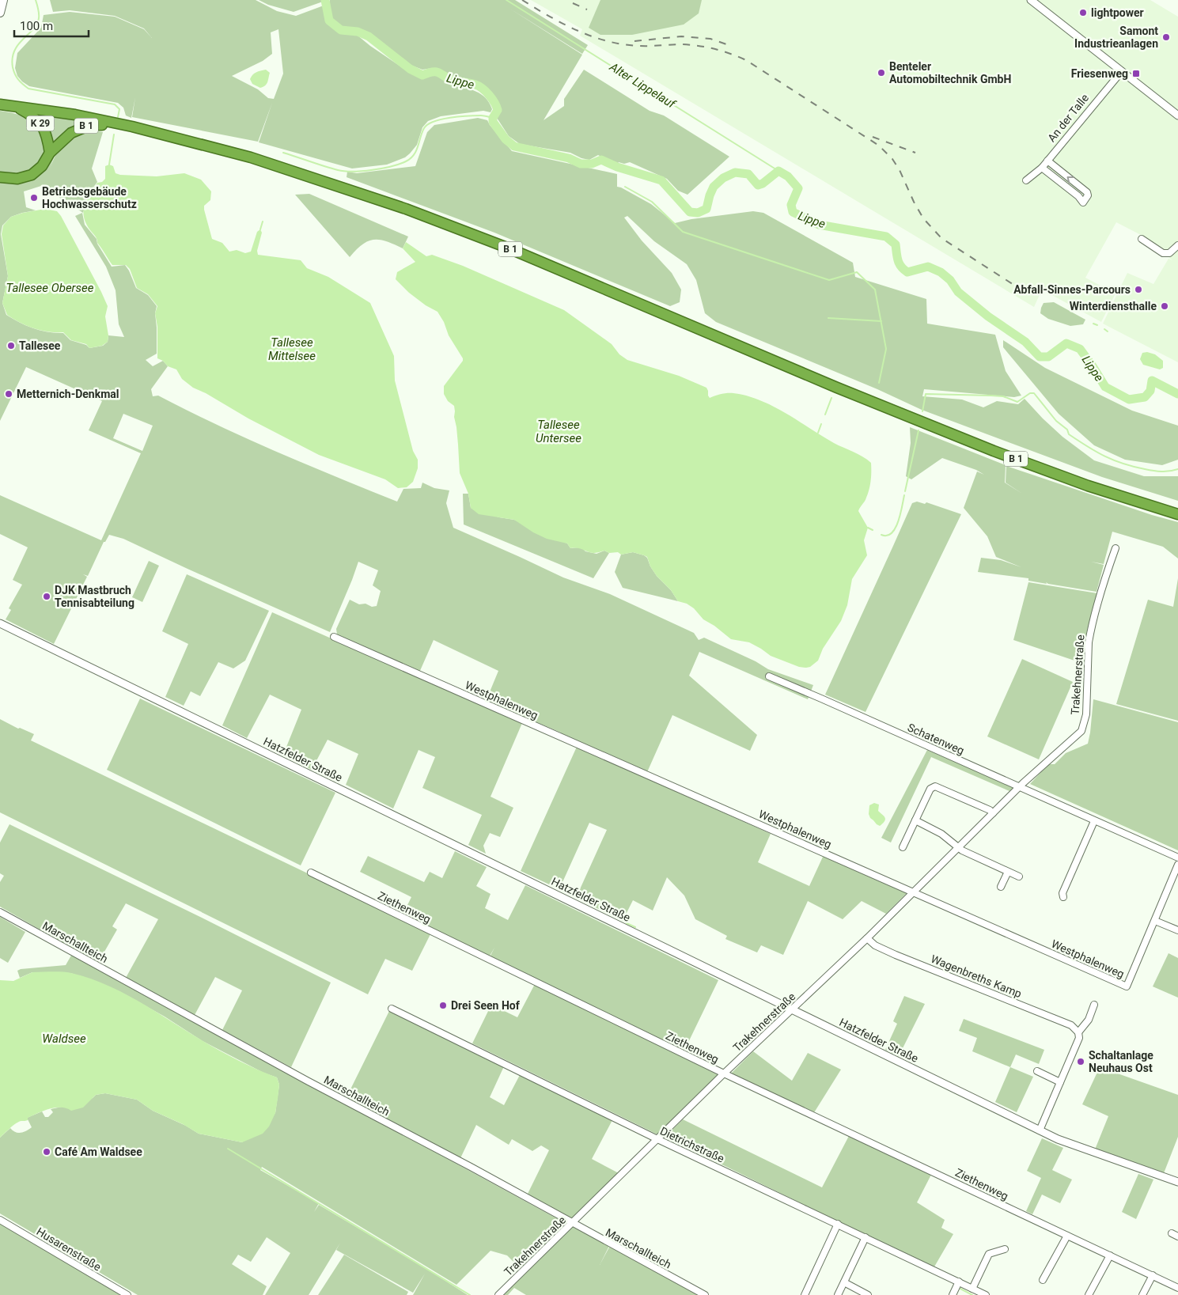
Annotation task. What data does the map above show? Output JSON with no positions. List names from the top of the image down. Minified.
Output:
{"streets":{"highway":["K 29","B 1"],"street":["An der Talle","Trakehnerstraße","Westphalenweg","Schatenweg","Hatzfelder Straße","Ziethenweg","Marschallteich","Wagenbreths Kamp","Dietrichstraße","Husarenstraße"]},"crossings":[["K 29","B 1"],["Trakehnerstraße","Westphalenweg"],["Trakehnerstraße","Schatenweg"],["Trakehnerstraße","Hatzfelder Straße"],["Trakehnerstraße","Ziethenweg"],["Trakehnerstraße","Marschallteich"],["Trakehnerstraße","Wagenbreths Kamp"],["Trakehnerstraße","Dietrichstraße"]],"water":["Lippe","Alter Lippelauf","Tallesee Obersee","Tallesee Mittelsee","Tallesee Untersee","Waldsee"],"places":{"other":["lightpower","Samont Industrieanlagen","Benteler Automobiltechnik GmbH","Betriebsgebäude Hochwasserschutz","Abfall-Sinnes-Parcours","Winterdiensthalle","Tallesee","Metternich-Denkmal","DJK Mastbruch Tennisabteilung","Drei Seen Hof","Schaltanlage Neuhaus Ost","Café Am Waldsee"],"transit":["Friesenweg"]},"scale_bar":"100 m"}
